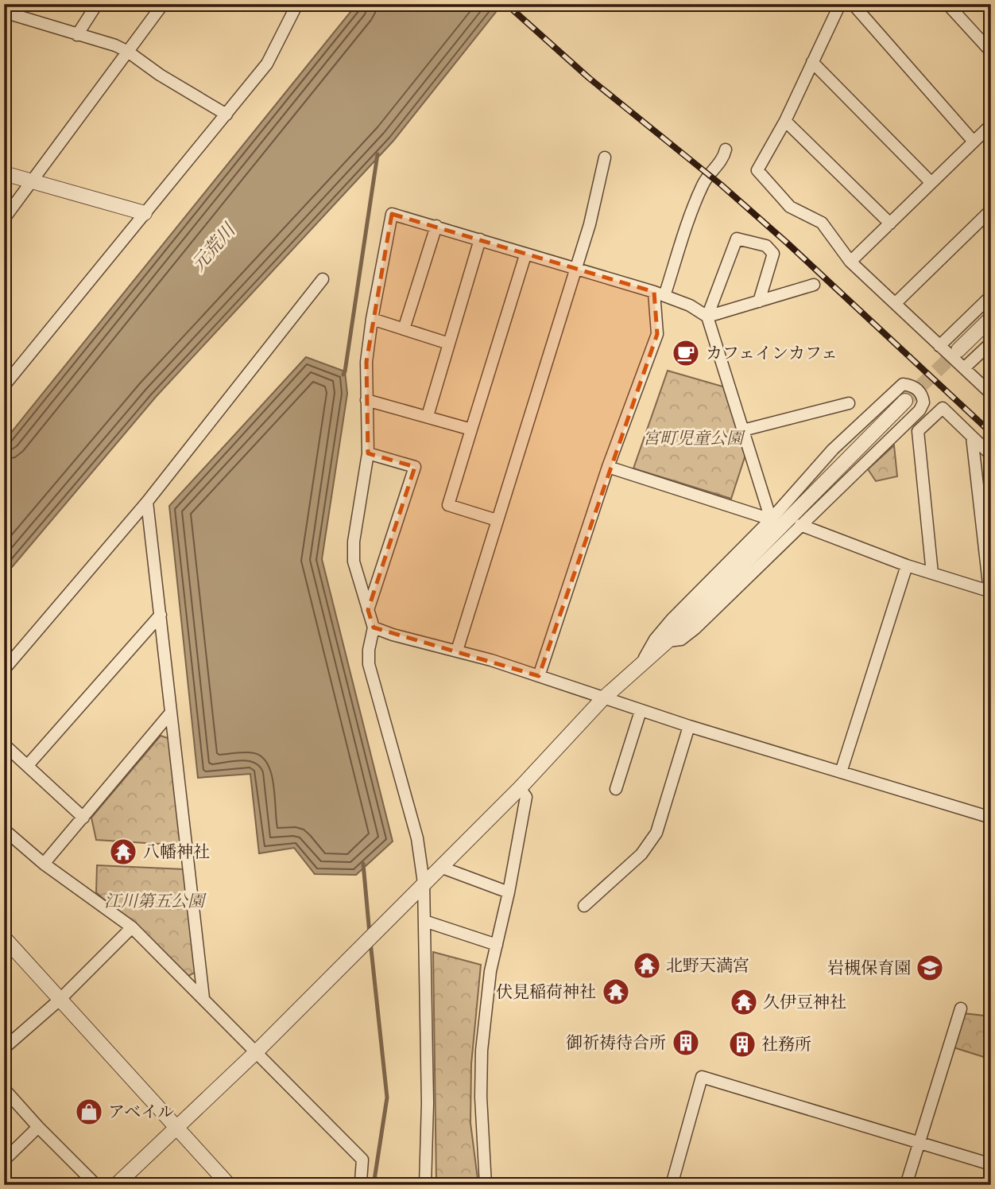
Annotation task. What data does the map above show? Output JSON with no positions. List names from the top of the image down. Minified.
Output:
{"water":["元荒川"],"parks":["宮町児童公園","江川第五公園"],"places":{"cafe":["カフェインカフェ"],"temple":["八幡神社","北野天満宮","伏見稲荷神社","久伊豆神社"],"school or university":["岩槻保育園"],"building":["御祈祷待合所","社務所"],"shop":["アベイル"]}}
